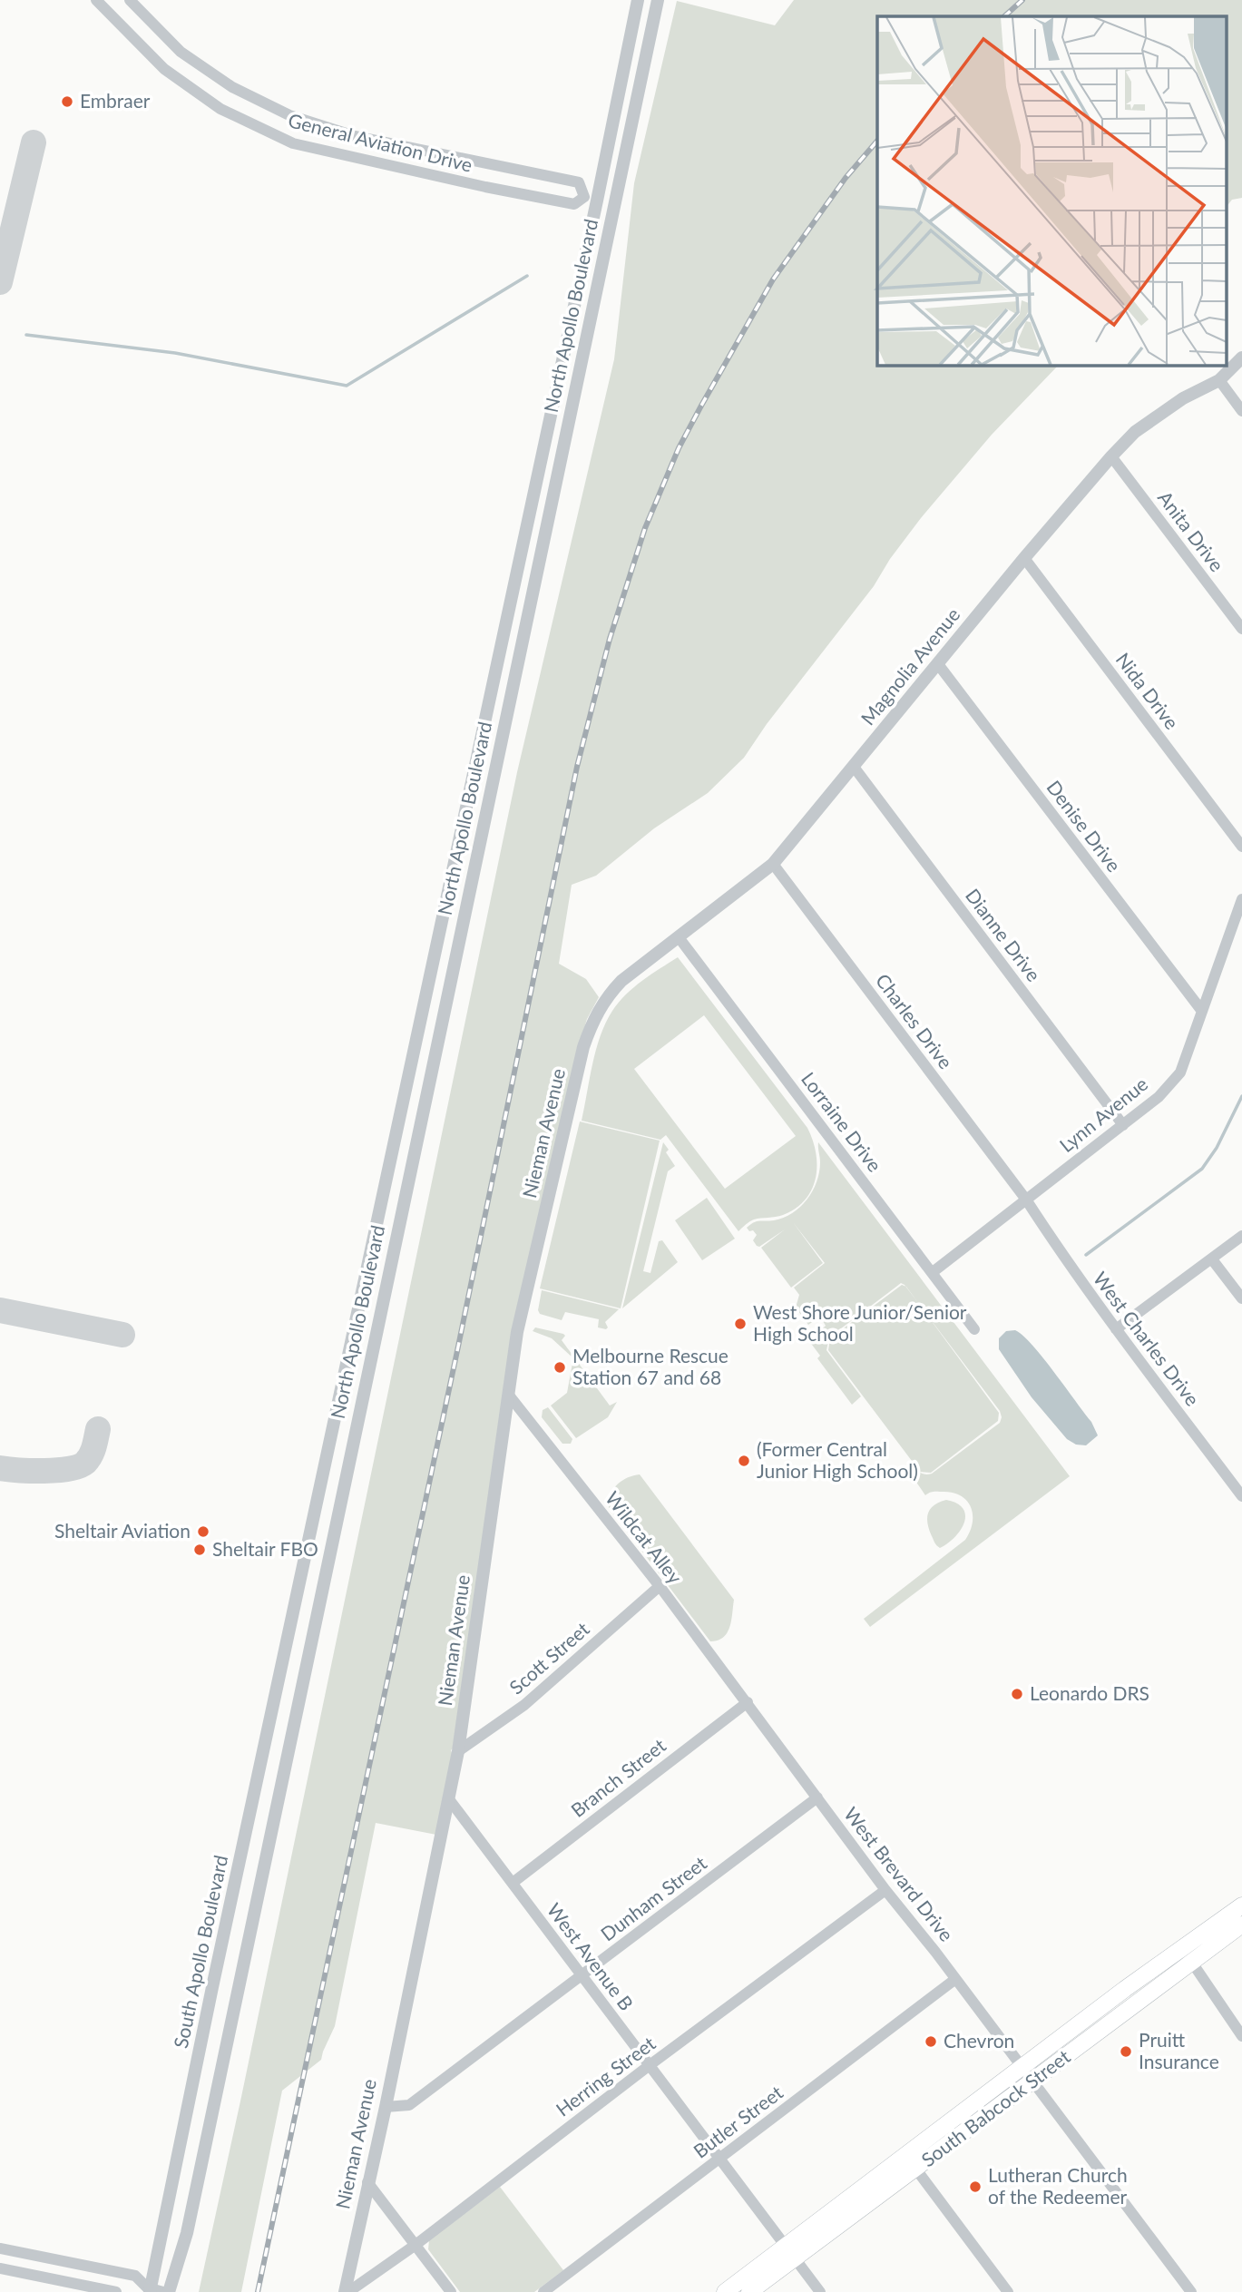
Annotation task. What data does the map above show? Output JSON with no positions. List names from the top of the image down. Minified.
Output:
{"streets":{"main road":["South Babcock Street"],"street":["General Aviation Drive","North Apollo Boulevard","Anita Drive","Magnolia Avenue","Nida Drive","Denise Drive","Dianne Drive","Charles Drive","Lynn Avenue","Lorraine Drive","Nieman Avenue","West Charles Drive","Wildcat Alley","Scott Street","Branch Street","West Brevard Drive","Dunham Street","South Apollo Boulevard","West Avenue B","Herring Street","Butler Street"]},"crossings":[["General Aviation Drive","North Apollo Boulevard"],["North Apollo Boulevard","South Apollo Boulevard"],["Anita Drive","Magnolia Avenue"],["Magnolia Avenue","Nida Drive"],["Magnolia Avenue","Denise Drive"],["Magnolia Avenue","Dianne Drive"],["Magnolia Avenue","Charles Drive"],["Magnolia Avenue","Lorraine Drive"],["Magnolia Avenue","Nieman Avenue"],["Denise Drive","Lynn Avenue"],["Dianne Drive","Lynn Avenue"],["Charles Drive","Lynn Avenue"],["Charles Drive","West Charles Drive"],["Lynn Avenue","Lorraine Drive"],["Lynn Avenue","West Charles Drive"],["Nieman Avenue","Wildcat Alley"],["Nieman Avenue","Scott Street"],["Nieman Avenue","Dunham Street"],["Nieman Avenue","West Avenue B"],["Nieman Avenue","Herring Street"],["Wildcat Alley","Scott Street"],["Wildcat Alley","Branch Street"],["Wildcat Alley","West Brevard Drive"],["Branch Street","West Brevard Drive"],["Branch Street","West Avenue B"],["West Brevard Drive","Dunham Street"],["West Brevard Drive","Herring Street"],["West Brevard Drive","South Babcock Street"],["West Brevard Drive","Butler Street"],["Dunham Street","West Avenue B"],["West Avenue B","Herring Street"],["West Avenue B","South Babcock Street"],["West Avenue B","Butler Street"]],"places":["Embraer","West Shore Junior/Senior High School","Melbourne Rescue Station 67 and 68","(Former Central Junior High School)","Sheltair Aviation","Sheltair FBO","Leonardo DRS","Chevron","Pruitt Insurance","Lutheran Church of the Redeemer"]}
